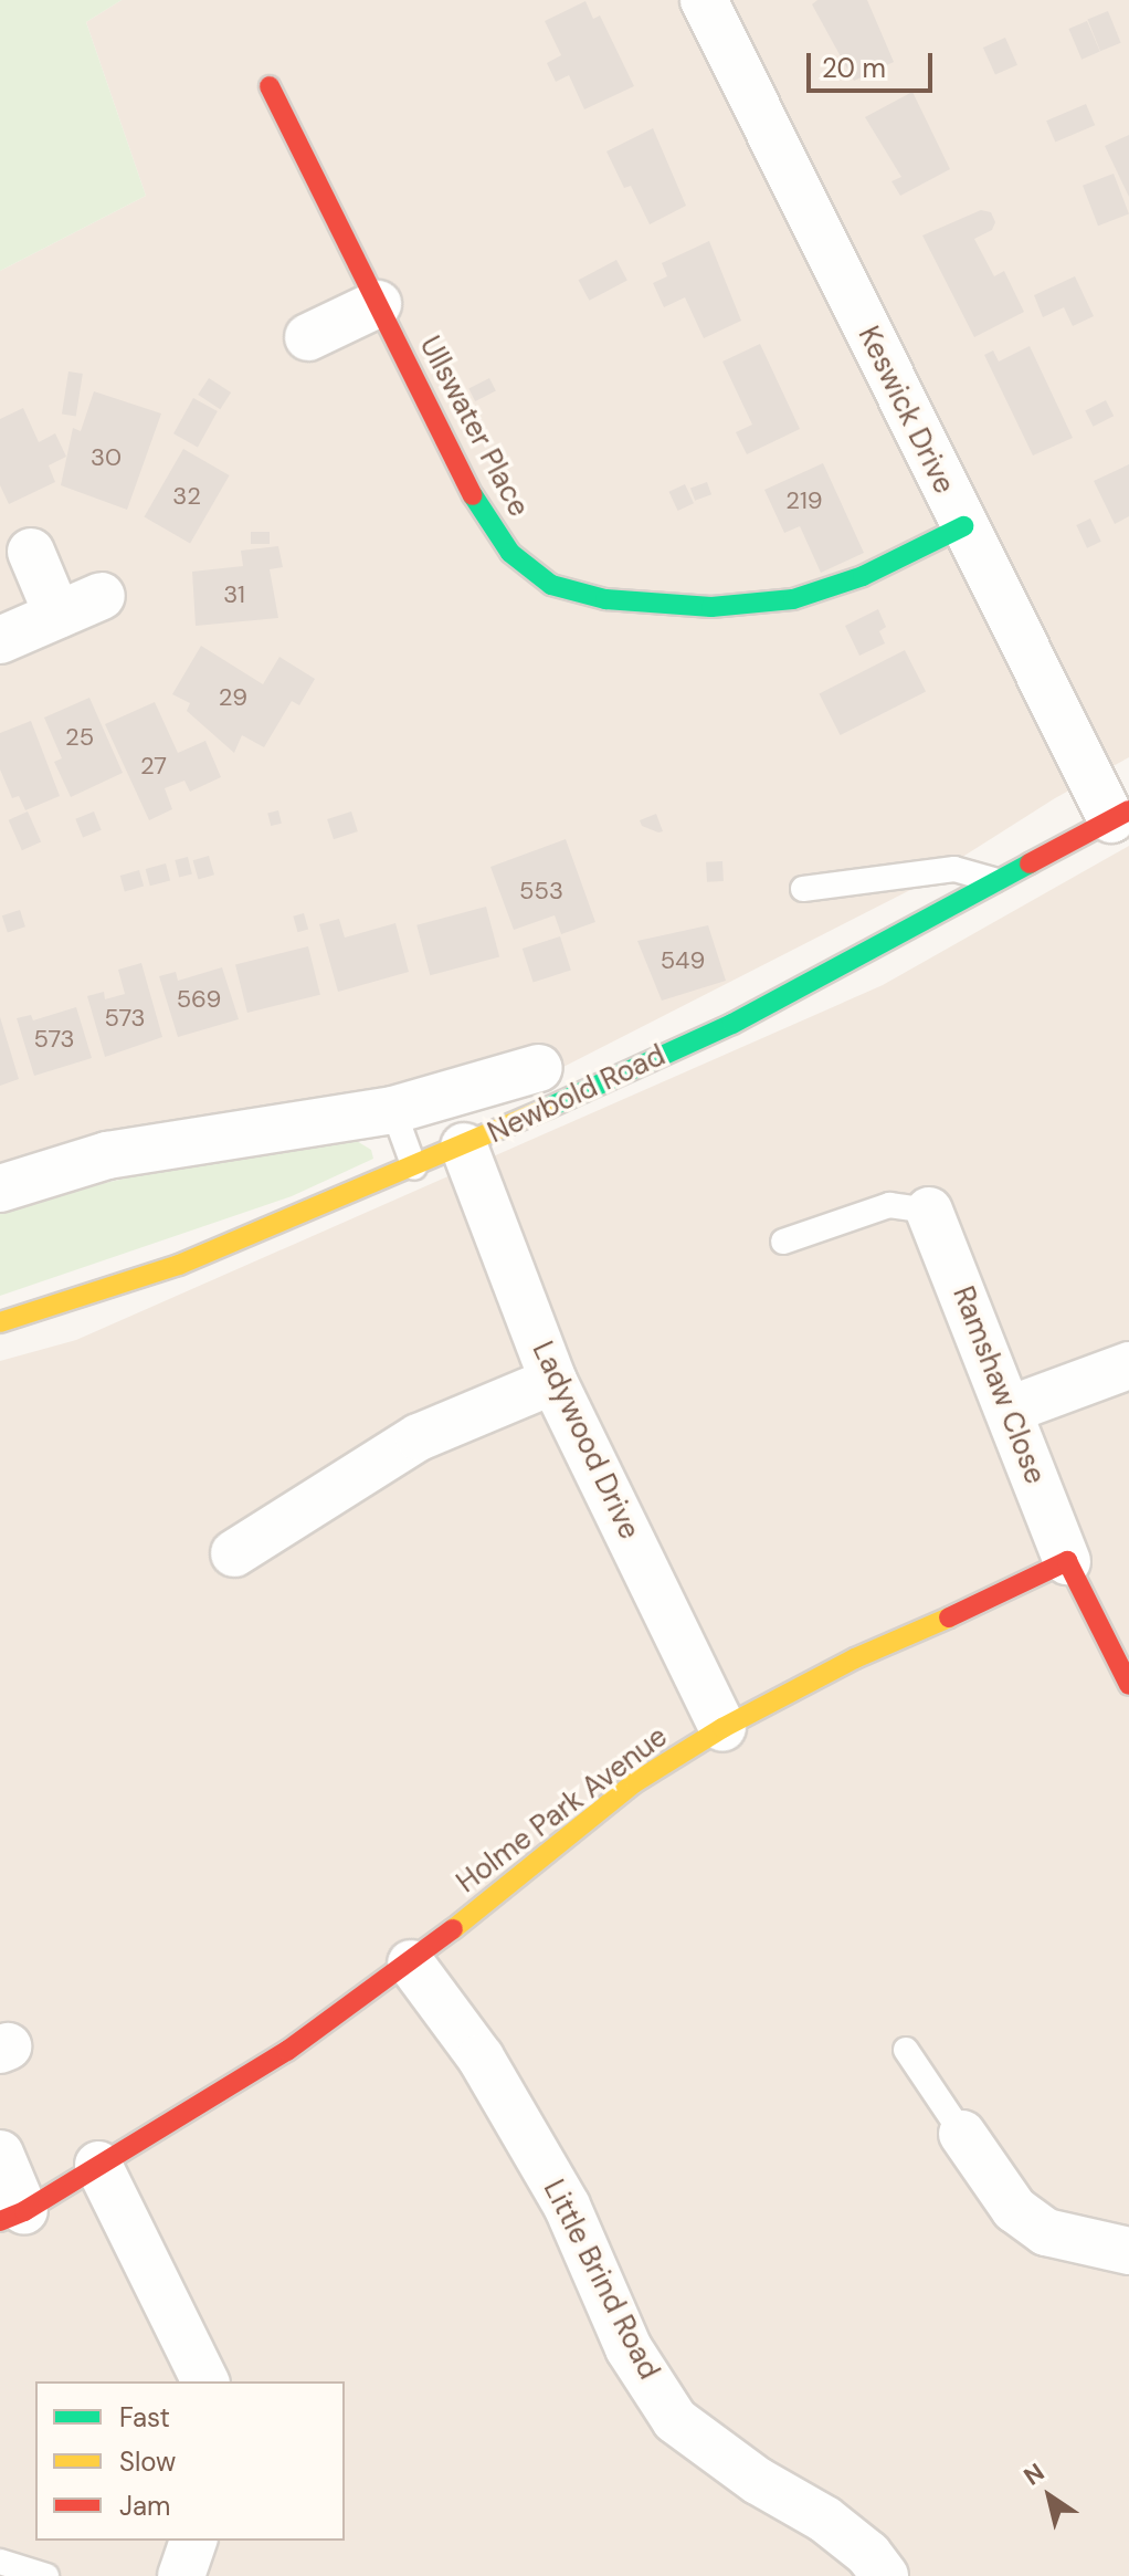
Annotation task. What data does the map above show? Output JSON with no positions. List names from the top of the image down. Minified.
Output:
{"streets":{"street":["Keswick Drive","Ullswater Place","Newbold Road","Ramshaw Close","Ladywood Drive","Holme Park Avenue","Little Brind Road"]},"crossings":[["Keswick Drive","Ullswater Place"],["Keswick Drive","Newbold Road"],["Newbold Road","Ladywood Drive"],["Ramshaw Close","Holme Park Avenue"],["Ladywood Drive","Holme Park Avenue"],["Holme Park Avenue","Little Brind Road"]],"house_numbers":["30","32","219","31","29","25","27","553","549","569","573","573"],"legend":["Fast","Slow","Jam"],"scale_bar":"20 m","north":"top left"}
